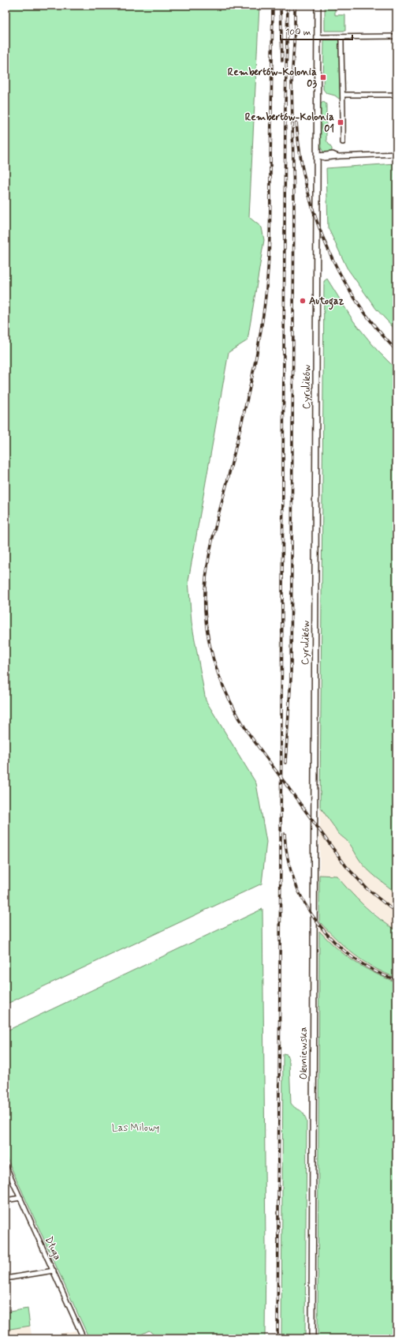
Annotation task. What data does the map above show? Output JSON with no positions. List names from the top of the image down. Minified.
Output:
{"streets":{"main road":["Cyrulików","Okuniewska"],"street":["Długa"]},"crossings":[["Cyrulików","Okuniewska"]],"parks":["Las Milowy"],"places":{"transit":["Rembertów-Kolonia 03","Rembertów-Kolonia 01"],"other":["Autogaz"]},"scale_bar":"100 m"}
